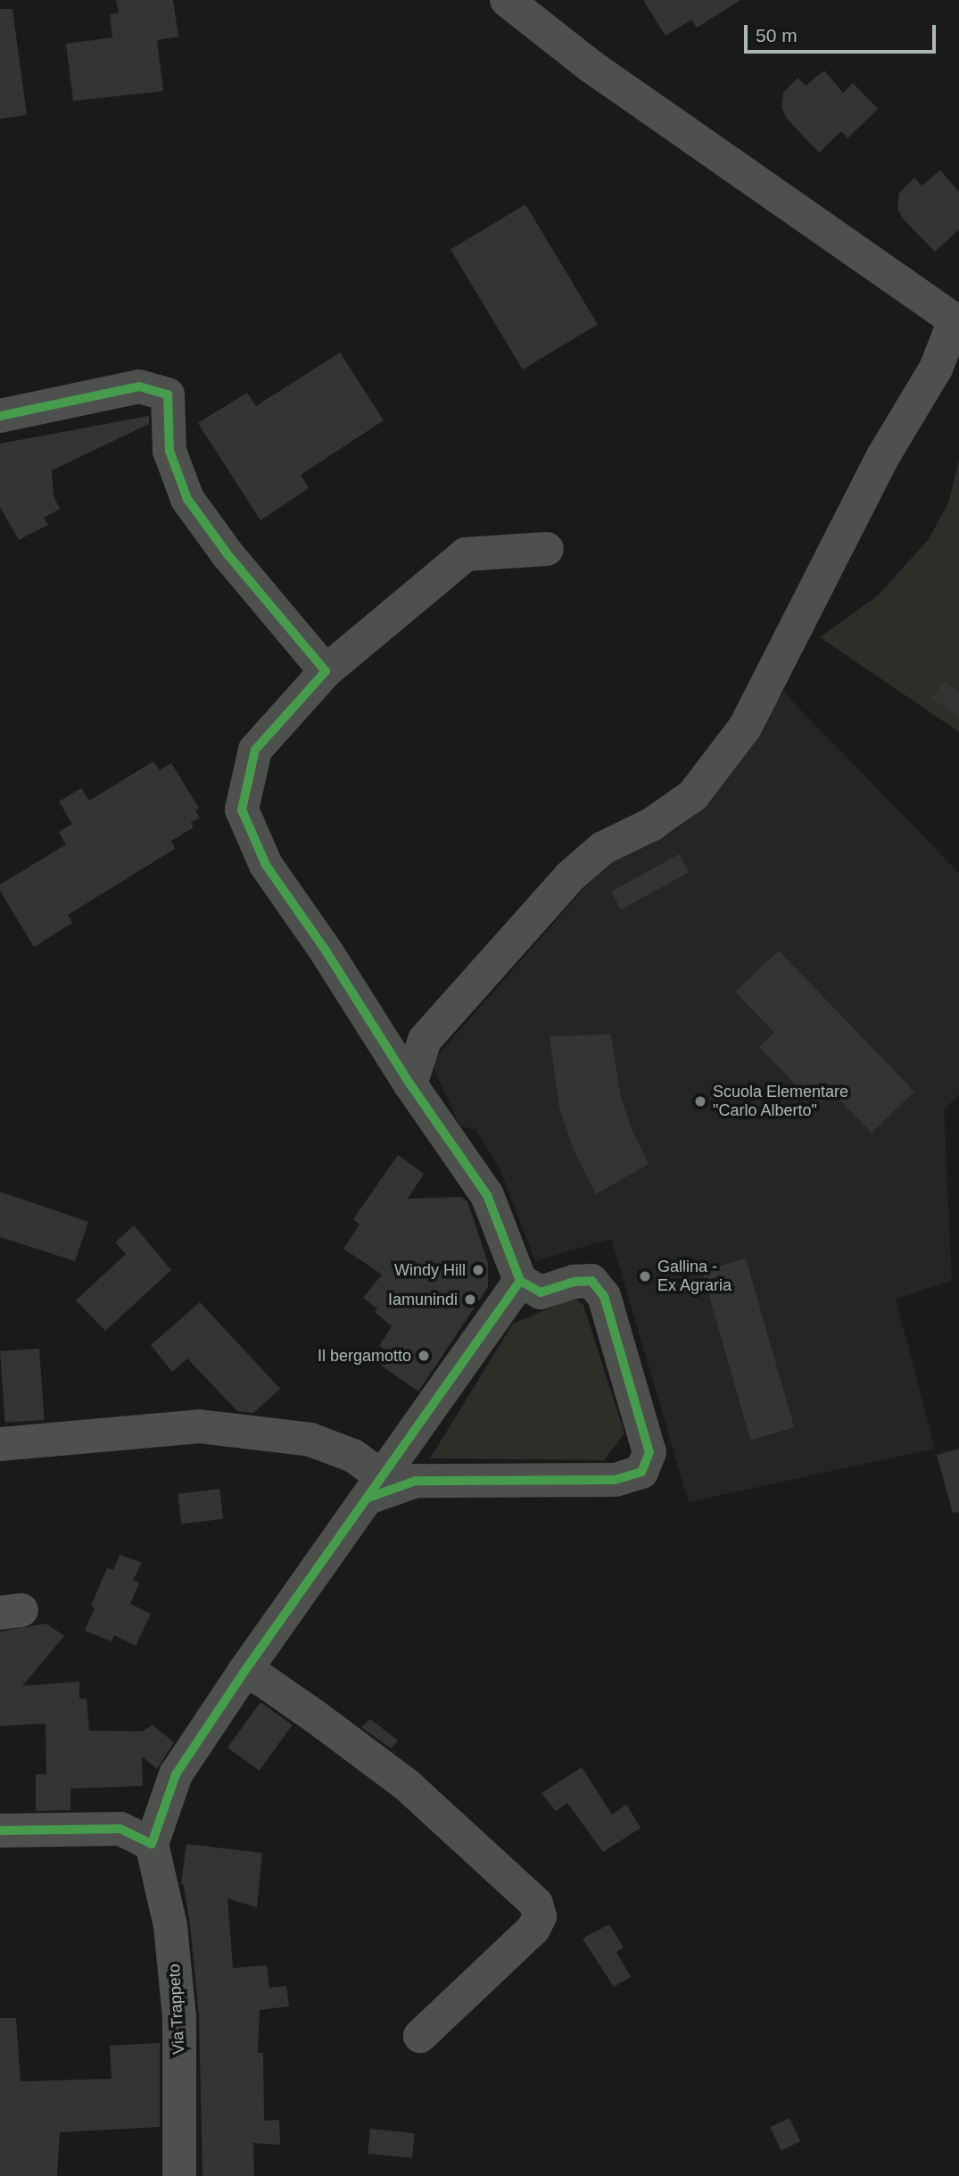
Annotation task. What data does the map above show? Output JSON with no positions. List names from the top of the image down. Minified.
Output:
{"streets":{"street":["Via Trappeto"]},"places":["Scuola Elementare \"Carlo Alberto\"","Windy Hill","Gallina - Ex Agraria","Iamunindi","Il bergamotto"],"scale_bar":"50 m"}
